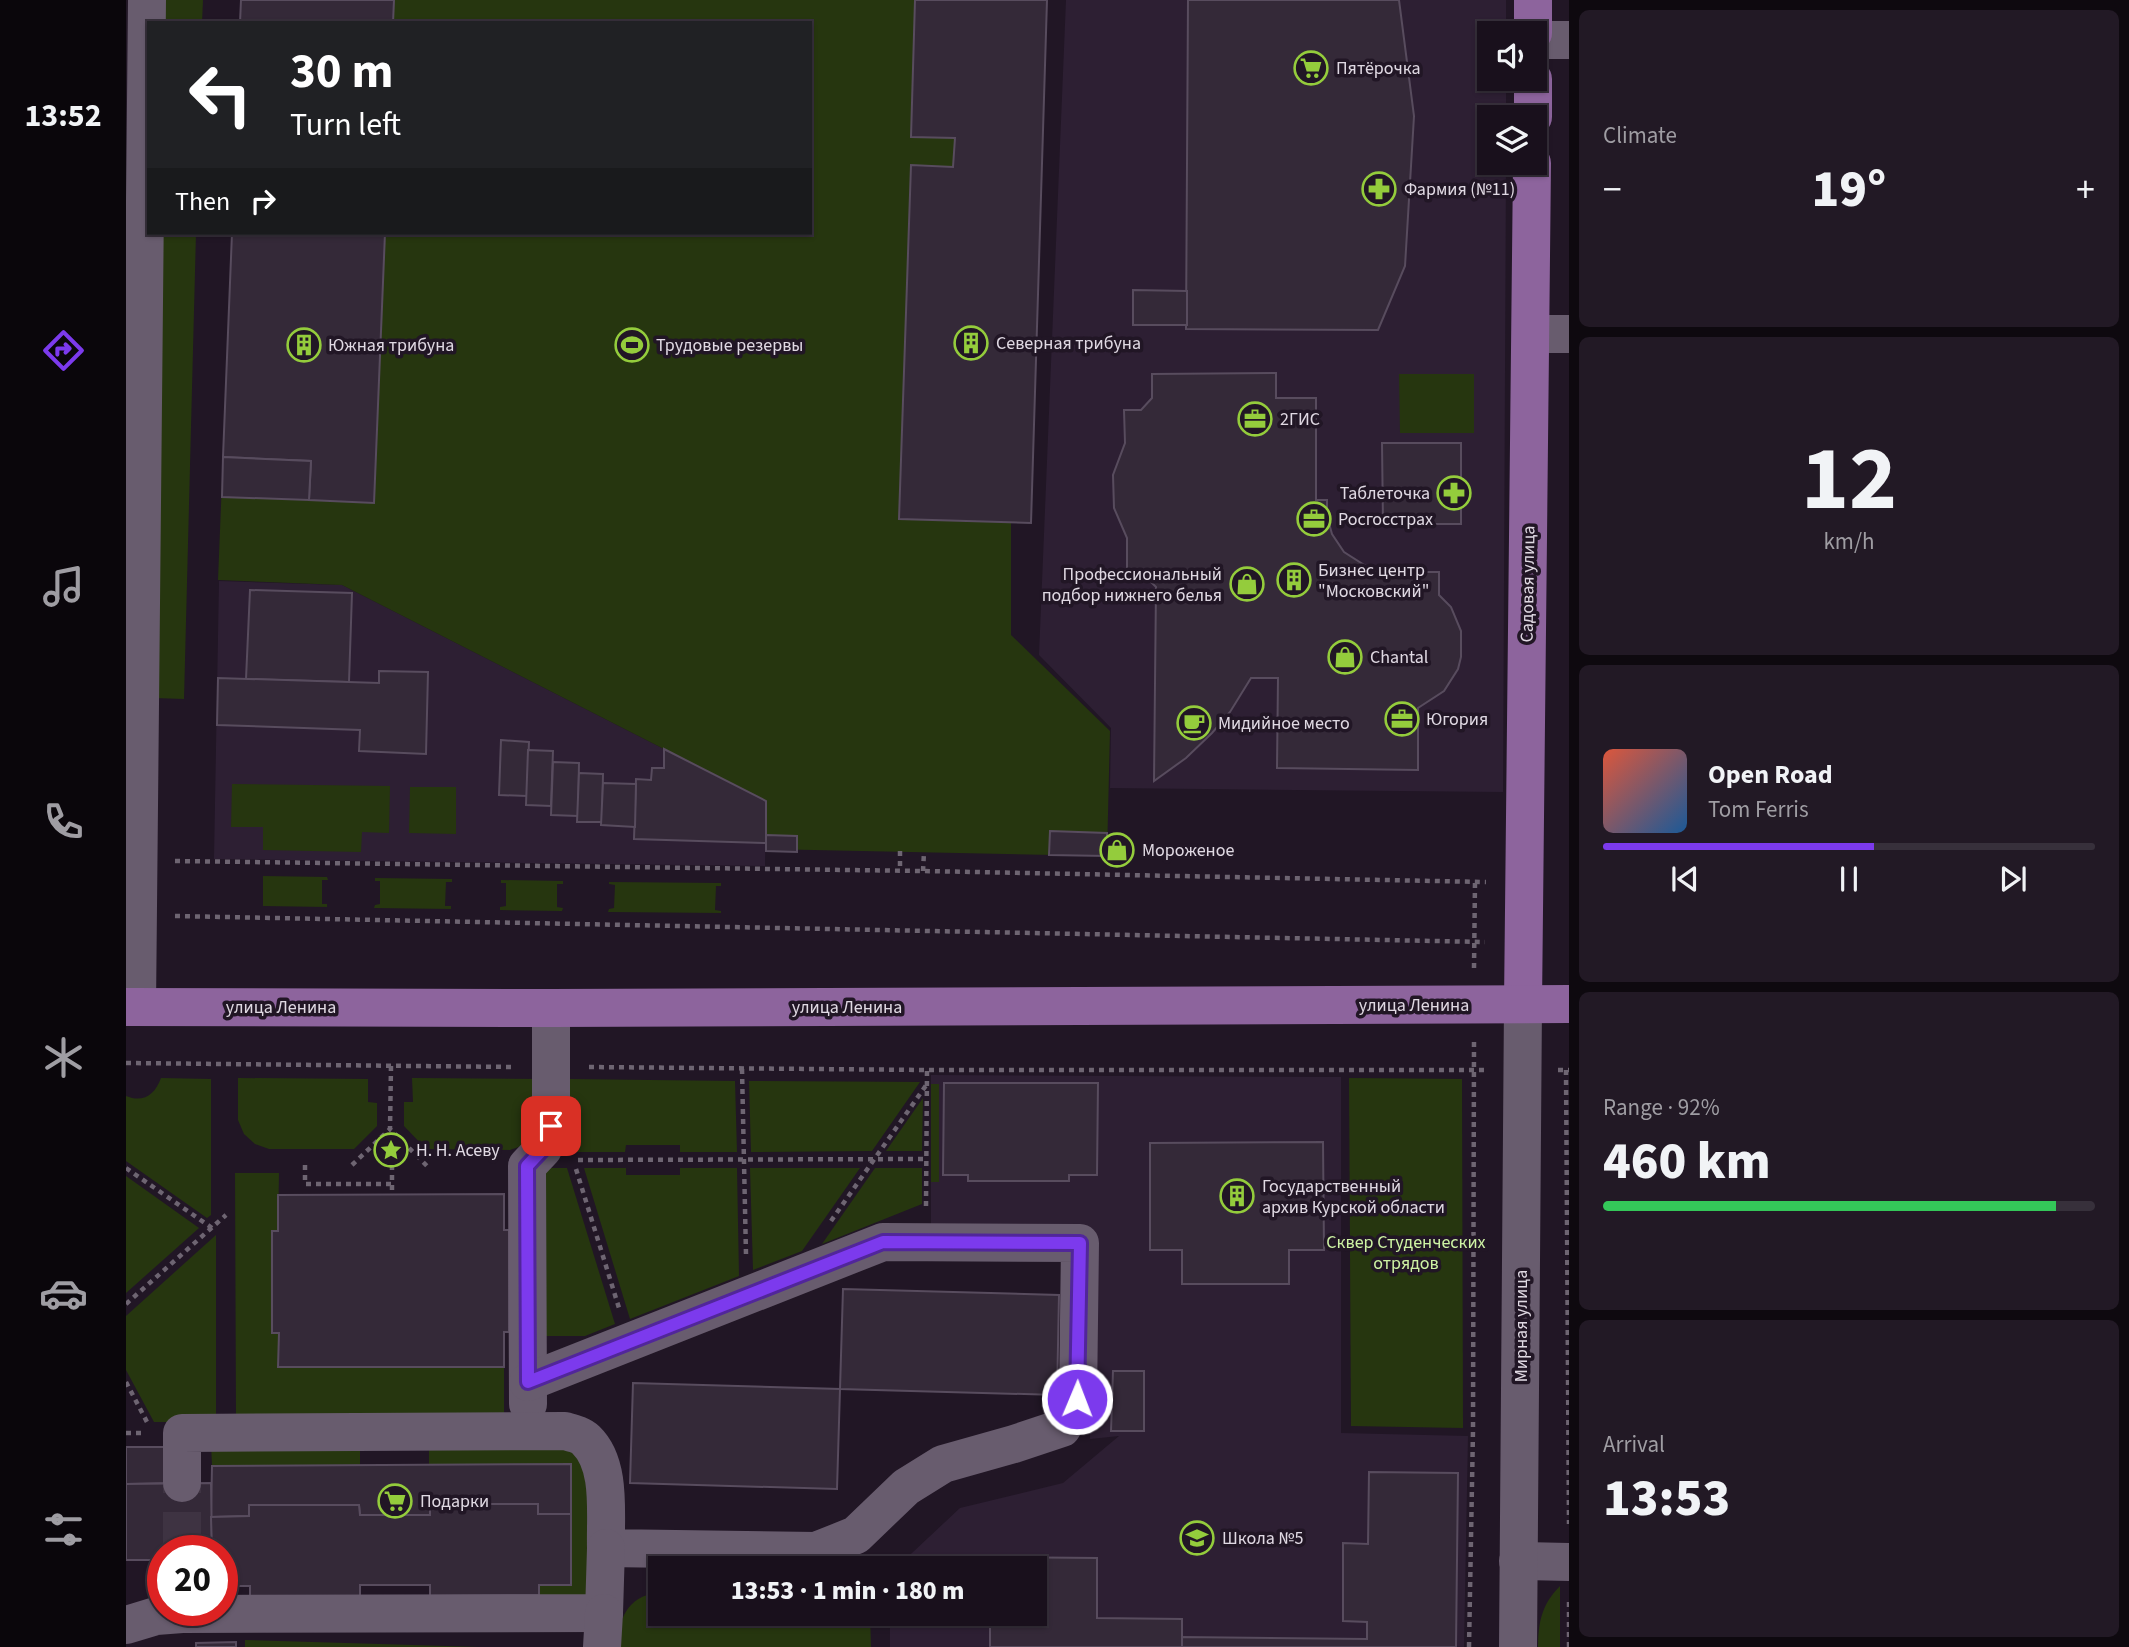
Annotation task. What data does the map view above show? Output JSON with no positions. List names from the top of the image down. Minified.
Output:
{"streets":{"main road":["Садовая улица","улица Ленина"],"street":["Мирная улица"]},"crossings":[["Садовая улица","улица Ленина"],["Садовая улица","Мирная улица"],["улица Ленина","Мирная улица"]],"parks":["Сквер Студенческих отрядов"],"places":{"supermarket":["Пятёрочка","Подарки"],"pharmacy":["Фармия (№11)","Таблеточка"],"building":["Северная трибуна","Южная трибуна","Бизнес центр \"Московский\"","Государственный архив Курской области"],"sports":["Трудовые резервы"],"office":["2ГИС","Росгосстрах","Югория"],"shop":["Профессиональный подбор нижнего белья","Chantal","Мороженое"],"cafe":["Мидийное место"],"place":["Н. Н. Асеву"],"school or university":["Школа №5"]},"page":{"tabs":"13:52","tile":["Climate",["12","km/h"],["Range · 92%","460 km"],["Arrival","13:53"]],"turn":["30 m","Turn left"],"heat":["−","19°","+"],"then":"Then","song":["Open Road","Tom Ferris"],"limit":"20","trip":"13:53 · 1 min · 180 m"}}
